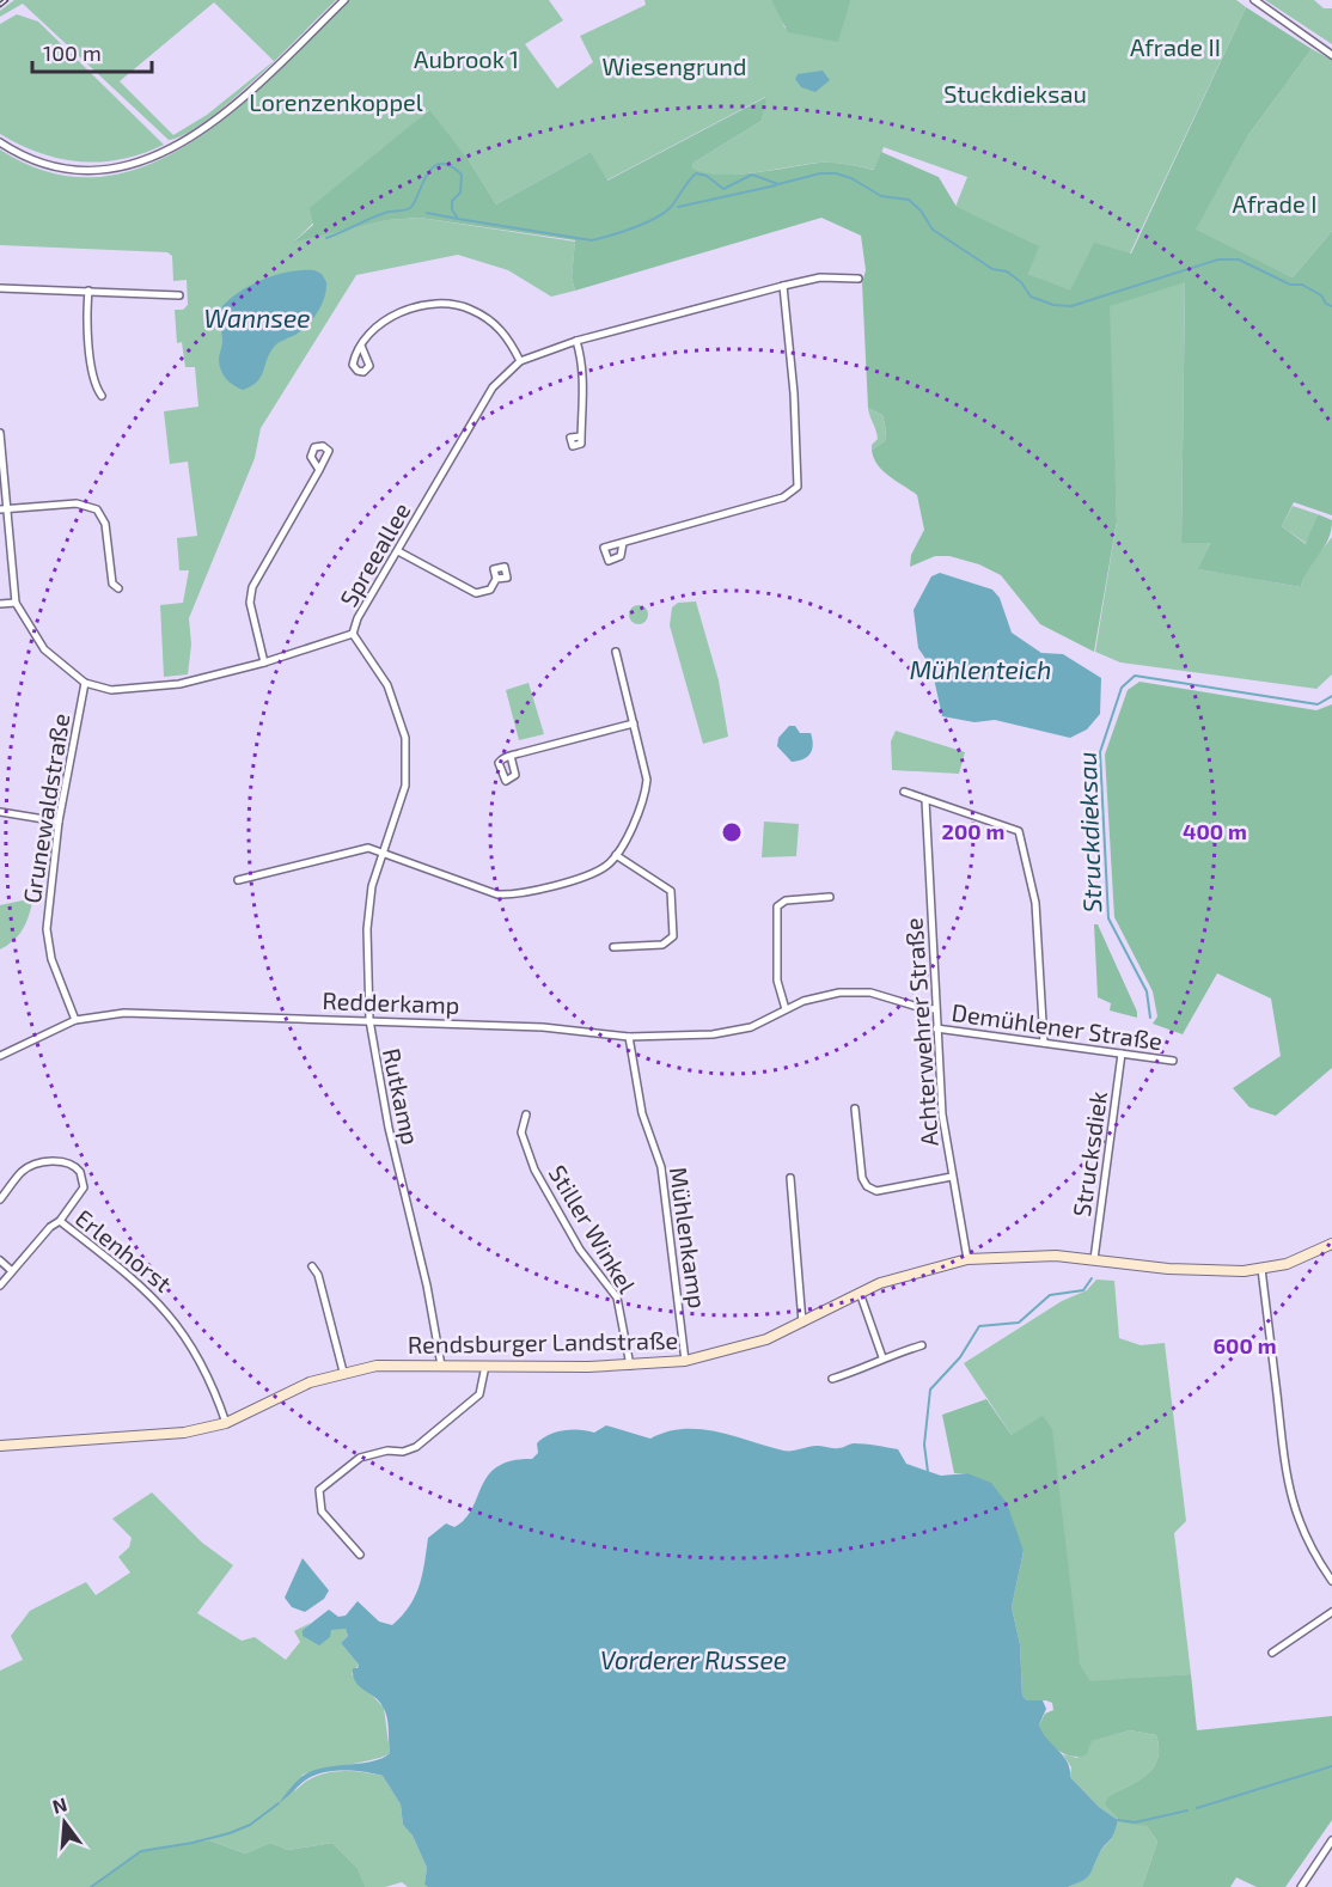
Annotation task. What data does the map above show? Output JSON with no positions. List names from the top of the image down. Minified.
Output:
{"streets":{"street":["Spreeallee","Grunewaldstraße","Redderkamp","Demühlener Straße","Achterwehrer Straße","Rutkamp","Strucksdiek","Stiller Winkel","Mühlenkamp","Erlenhorst","Rendsburger Landstraße"]},"crossings":[["Spreeallee","Grunewaldstraße"],["Spreeallee","Rutkamp"],["Grunewaldstraße","Redderkamp"],["Redderkamp","Achterwehrer Straße"],["Redderkamp","Rutkamp"],["Redderkamp","Mühlenkamp"],["Demühlener Straße","Achterwehrer Straße"],["Demühlener Straße","Strucksdiek"],["Achterwehrer Straße","Rendsburger Landstraße"],["Rutkamp","Rendsburger Landstraße"],["Strucksdiek","Rendsburger Landstraße"],["Stiller Winkel","Rendsburger Landstraße"],["Mühlenkamp","Rendsburger Landstraße"],["Erlenhorst","Rendsburger Landstraße"]],"water":["Wannsee","Mühlenteich","Struckdieksau","Vorderer Russee"],"parks":["Afrade II","Aubrook 1","Wiesengrund","Stuckdieksau","Lorenzenkoppel","Afrade I"],"scale_bar":"100 m","north":"top","rings":["200 m","400 m","600 m"]}
